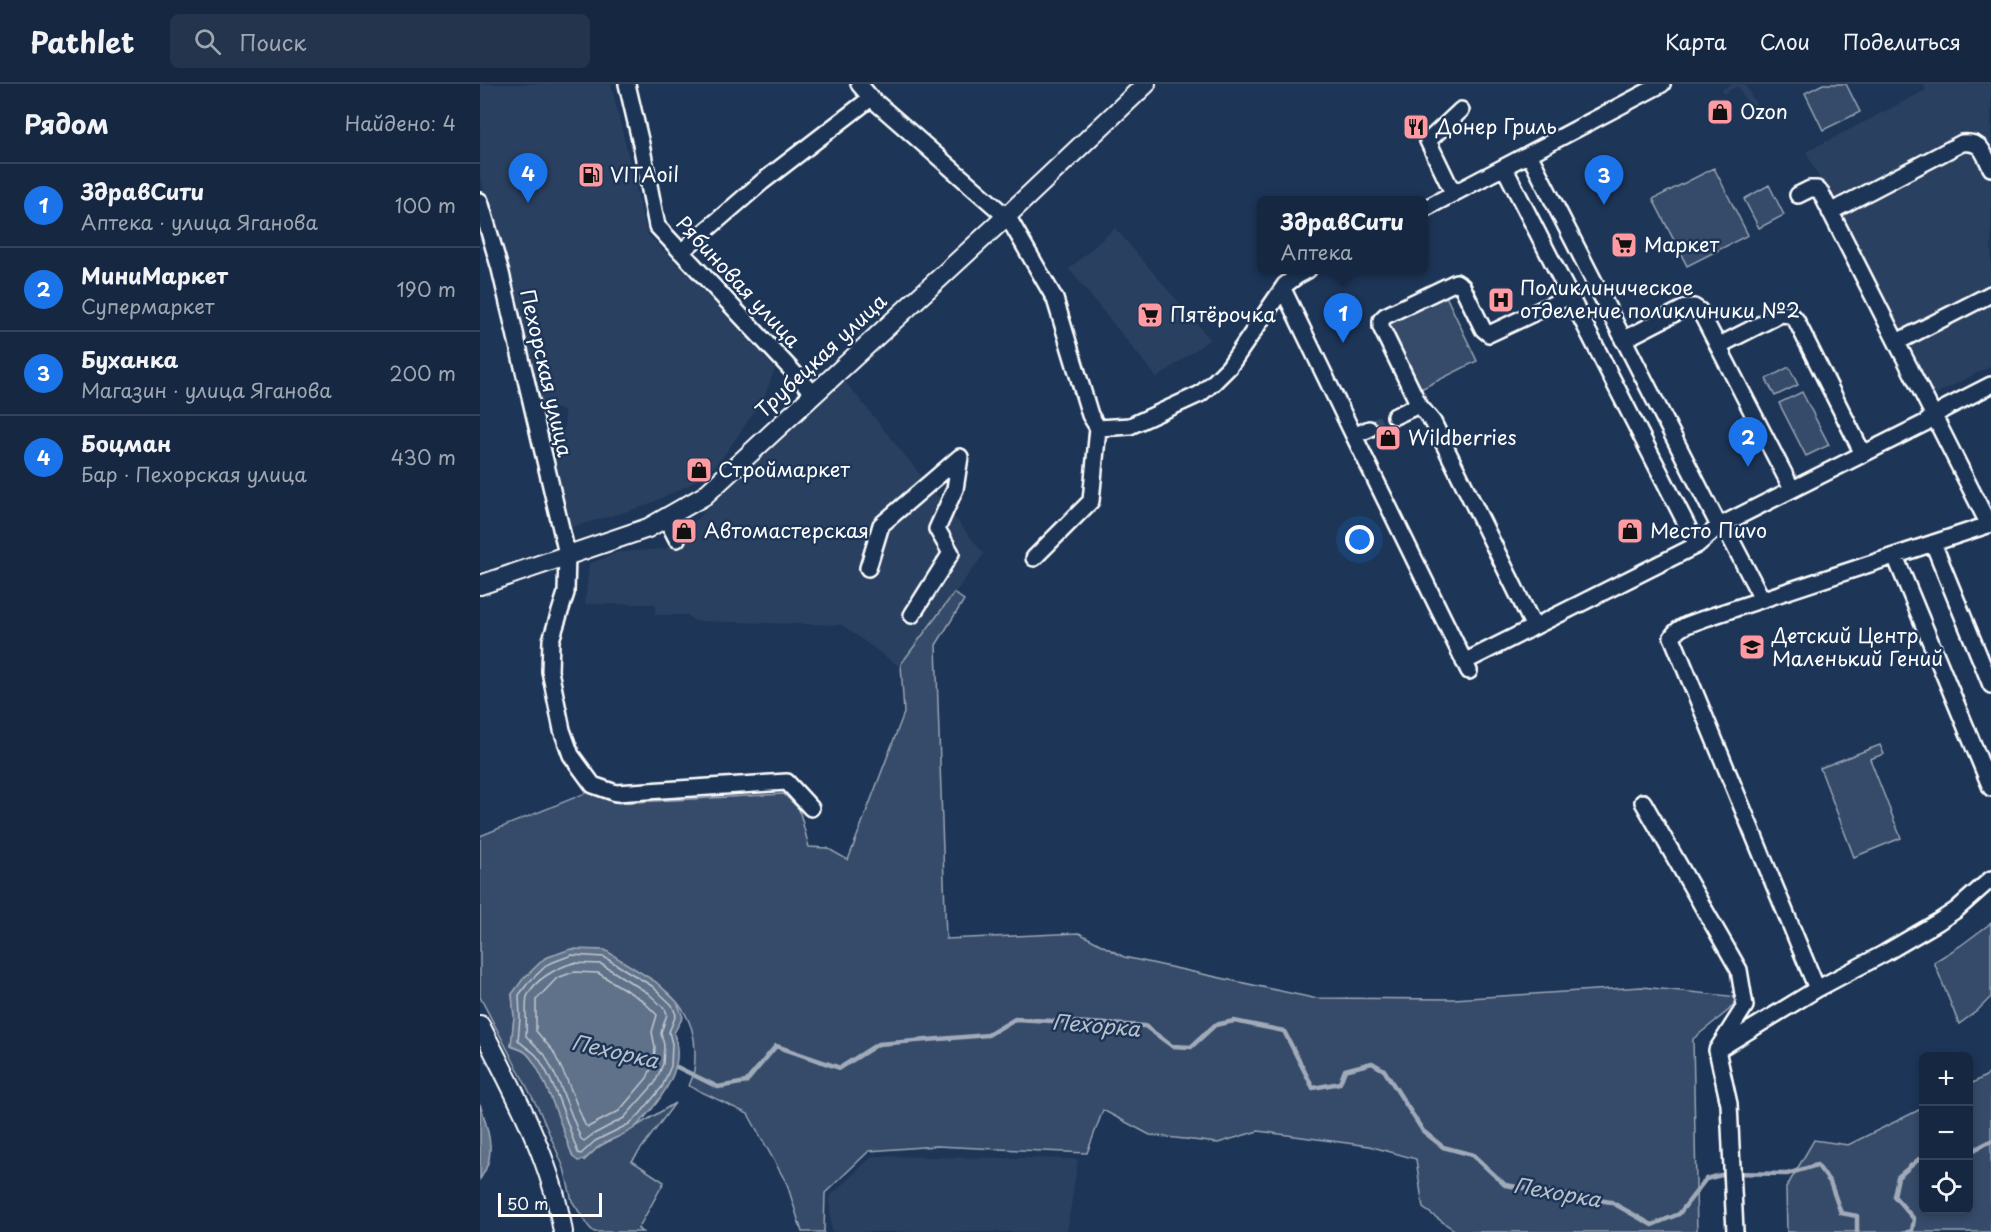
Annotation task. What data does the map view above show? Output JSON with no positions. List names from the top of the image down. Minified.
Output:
{"streets":{"main road":["Трубецкая улица"],"street":["Рябиновая улица","Пехорская улица"]},"crossings":[["Рябиновая улица","Трубецкая улица"],["Трубецкая улица","Пехорская улица"]],"water":["Пехорка"],"places":{"shop":["Ozon","Wildberries","Строймаркет","Автомастерская","Место Пиvо"],"restaurant":["Донер Гриль"],"fuel station":["VITAoil"],"supermarket":["Маркет","Пятёрочка"],"hospital":["Поликлиническое отделение поликлиники №2"],"school or university":["Детский Центр Маленький Гений"]},"scale_bar":"50 m","page":{"header":"Pathlet","search":"Поиск","nav":["Карта","Слои","Поделиться"],"heading":["Рядом","Найдено: 4"],"pins":["4","3","1","2"],"list":[{"mark":"1","name":"ЗдравСити","note":"Аптека · улица Яганова","value":"100 m"},{"mark":"2","name":"МиниМаркет","note":"Супермаркет","value":"190 m"},{"mark":"3","name":"Буханка","note":"Магазин · улица Яганова","value":"200 m"},{"mark":"4","name":"Боцман","note":"Бар · Пехорская улица","value":"430 m"}],"popup":["ЗдравСити","Аптека"],"map_buttons":["+","−"],"scale":"50 m"}}
